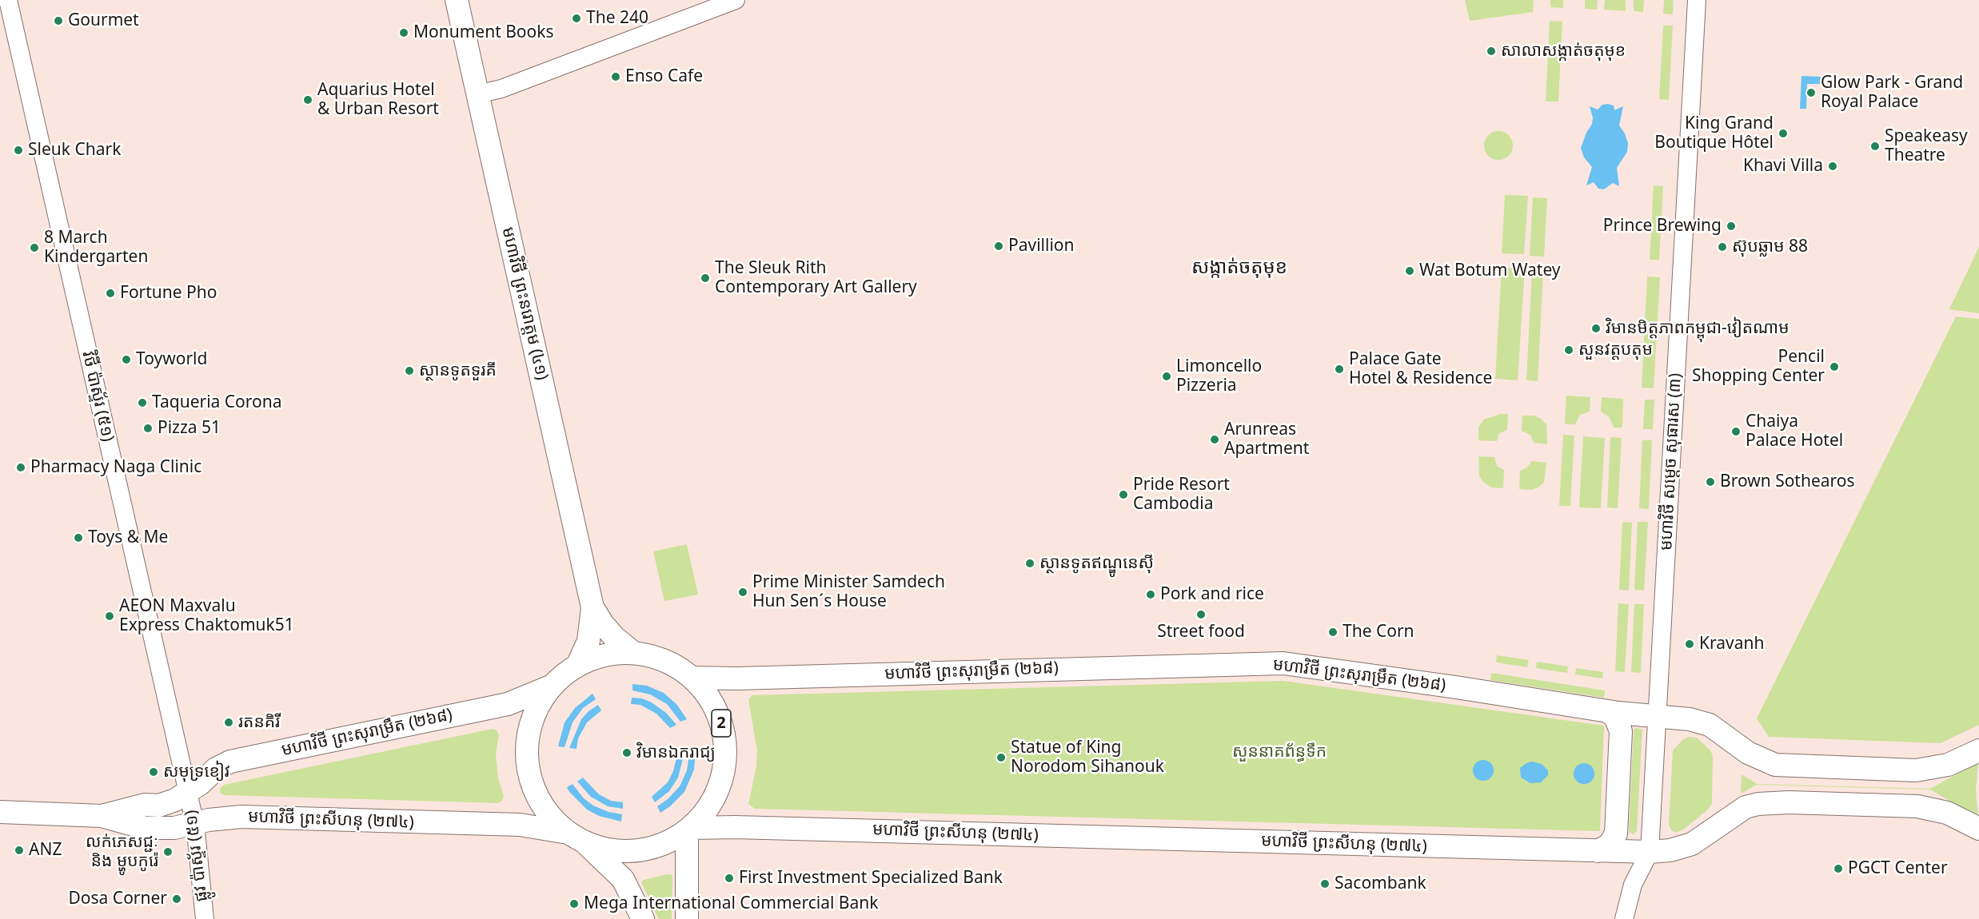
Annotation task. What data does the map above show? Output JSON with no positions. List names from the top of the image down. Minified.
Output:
{"streets":{"main road":["មហាវិថី ព្រះនរោត្តម (៤១)","មហាវិថី ព្រះសុរាម្រឹត (២៦៨)","2","មហាវិថី ព្រះសីហនុ (២៧៤)"],"street":["វិថី ប៉ាស្ទ័រ (៥១)","មហាវិថី សម្តេច សុធារស (៣)","ផ្លូវ ប៉ាស្ទ័រ (៥១)"]},"crossings":[["មហាវិថី ព្រះនរោត្តម (៤១)","2"],["វិថី ប៉ាស្ទ័រ (៥១)","មហាវិថី ព្រះសុរាម្រឹត (២៦៨)"],["វិថី ប៉ាស្ទ័រ (៥១)","មហាវិថី ព្រះសីហនុ (២៧៤)"],["វិថី ប៉ាស្ទ័រ (៥១)","ផ្លូវ ប៉ាស្ទ័រ (៥១)"],["មហាវិថី សម្តេច សុធារស (៣)","មហាវិថី ព្រះសុរាម្រឹត (២៦៨)"],["មហាវិថី សម្តេច សុធារស (៣)","មហាវិថី ព្រះសីហនុ (២៧៤)"],["មហាវិថី ព្រះសុរាម្រឹត (២៦៨)","2"],["មហាវិថី ព្រះសុរាម្រឹត (២៦៨)","មហាវិថី ព្រះសីហនុ (២៧៤)"],["មហាវិថី ព្រះសុរាម្រឹត (២៦៨)","ផ្លូវ ប៉ាស្ទ័រ (៥១)"],["2","មហាវិថី ព្រះសីហនុ (២៧៤)"],["មហាវិថី ព្រះសីហនុ (២៧៤)","ផ្លូវ ប៉ាស្ទ័រ (៥១)"]],"districts":["សង្កាត់ចតុមុខ"],"parks":["សួននាគព័ន្ធទឹក"],"places":["The 240","Gourmet","Monument Books","សាលាសង្កាត់ចតុមុខ","Enso Cafe","Glow Park - Grand Royal Palace","Aquarius Hotel & Urban Resort","King Grand Boutique Hôtel","Speakeasy Theatre","Sleuk Chark","Khavi Villa","Prince Brewing","Pavillion","ស៊ុបឆ្លាម 88","8 March Kindergarten","Wat Botum Watey","The Sleuk Rith Contemporary Art Gallery","Fortune Pho","វិមានមិត្តភាពកម្ពុជា-វៀតណាម","សួនវត្តបតុម","Toyworld","Pencil Shopping Center","Palace Gate Hotel & Residence","ស្ថានទូតទួរគី","Limoncello Pizzeria","Taqueria Corona","Pizza 51","Chaiya Palace Hotel","Arunreas Apartment","Pharmacy Naga Clinic","Brown Sothearos","Pride Resort Cambodia","Toys & Me","ស្ថានទូតឥណ្ឌូនេស៊ី","Prime Minister Samdech Hun Sen´s House","Pork and rice","Street food","AEON Maxvalu Express Chaktomuk51","The Corn","Kravanh","រតនគិរី","វិមានឯករាជ្យ","Statue of King Norodom Sihanouk","សមុទ្រខៀវ","ANZ","លក់ភេសជ្ជៈ និង ម្ហូបកូរ៉េ","PGCT Center","First Investment Specialized Bank","Sacombank","Dosa Corner","Mega International Commercial Bank"]}
